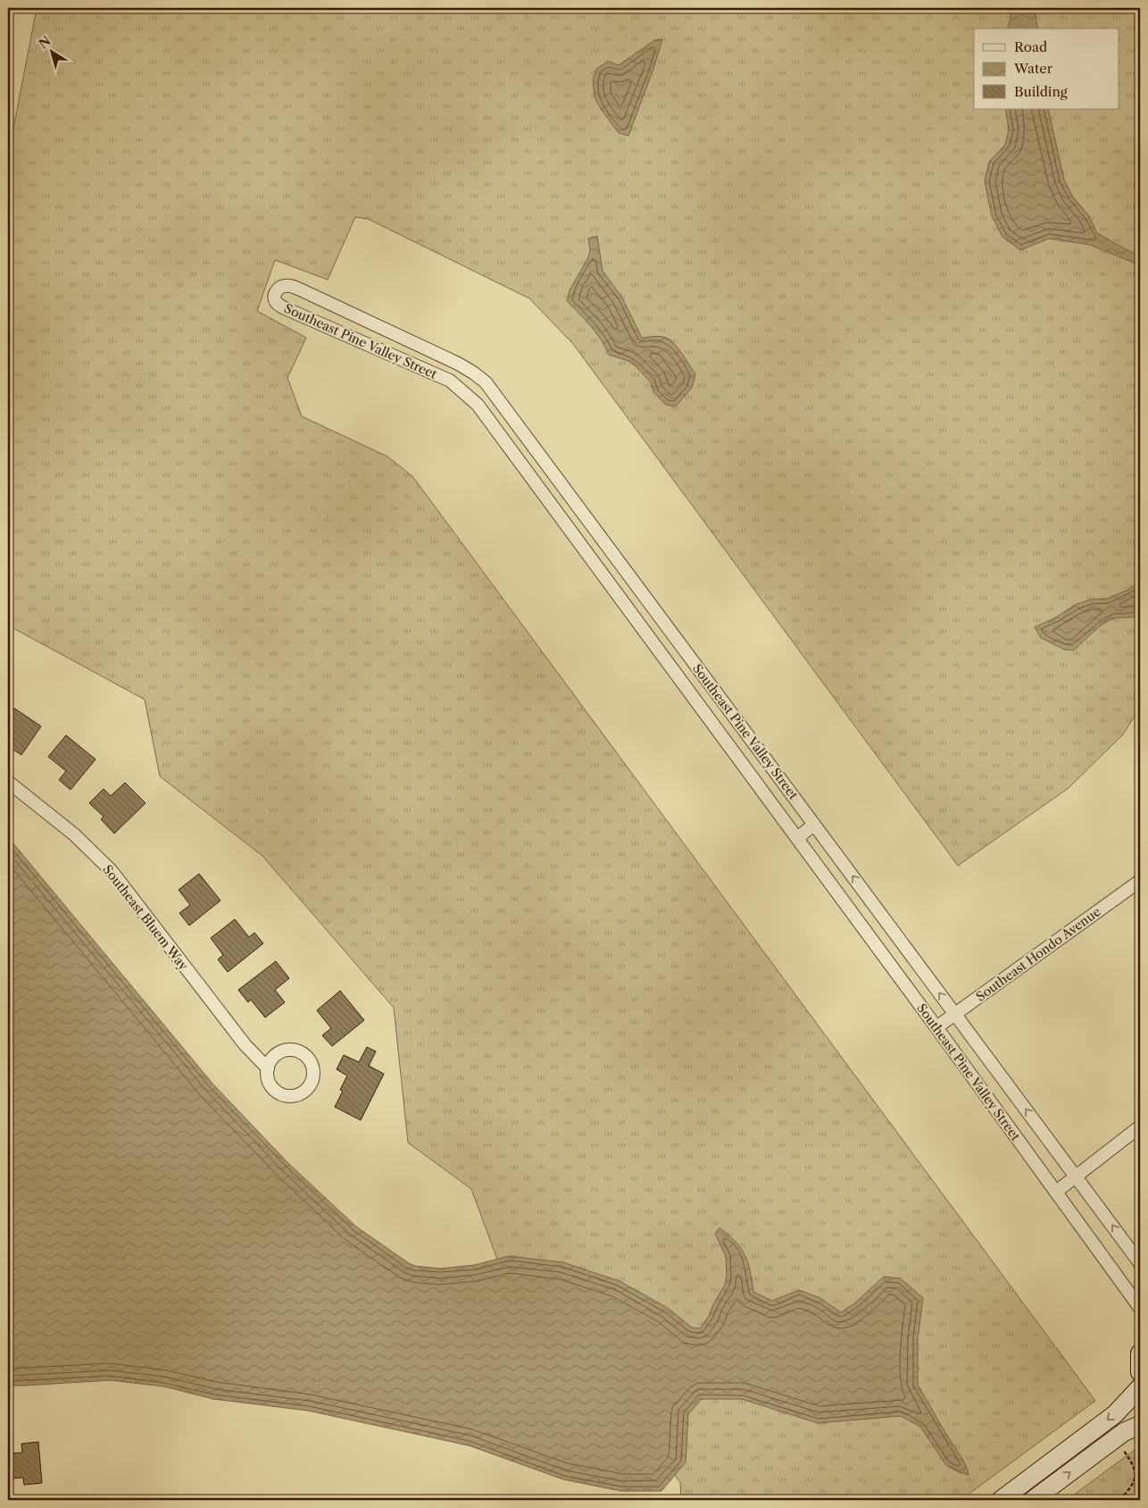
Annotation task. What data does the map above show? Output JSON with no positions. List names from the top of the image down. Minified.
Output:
{"streets":{"street":["Southeast Pine Valley Street","Southeast Bluem Way","Southeast Hondo Avenue"]},"crossings":[["Southeast Pine Valley Street","Southeast Hondo Avenue"]],"legend":["Road","Water","Building"],"north":"top left"}
